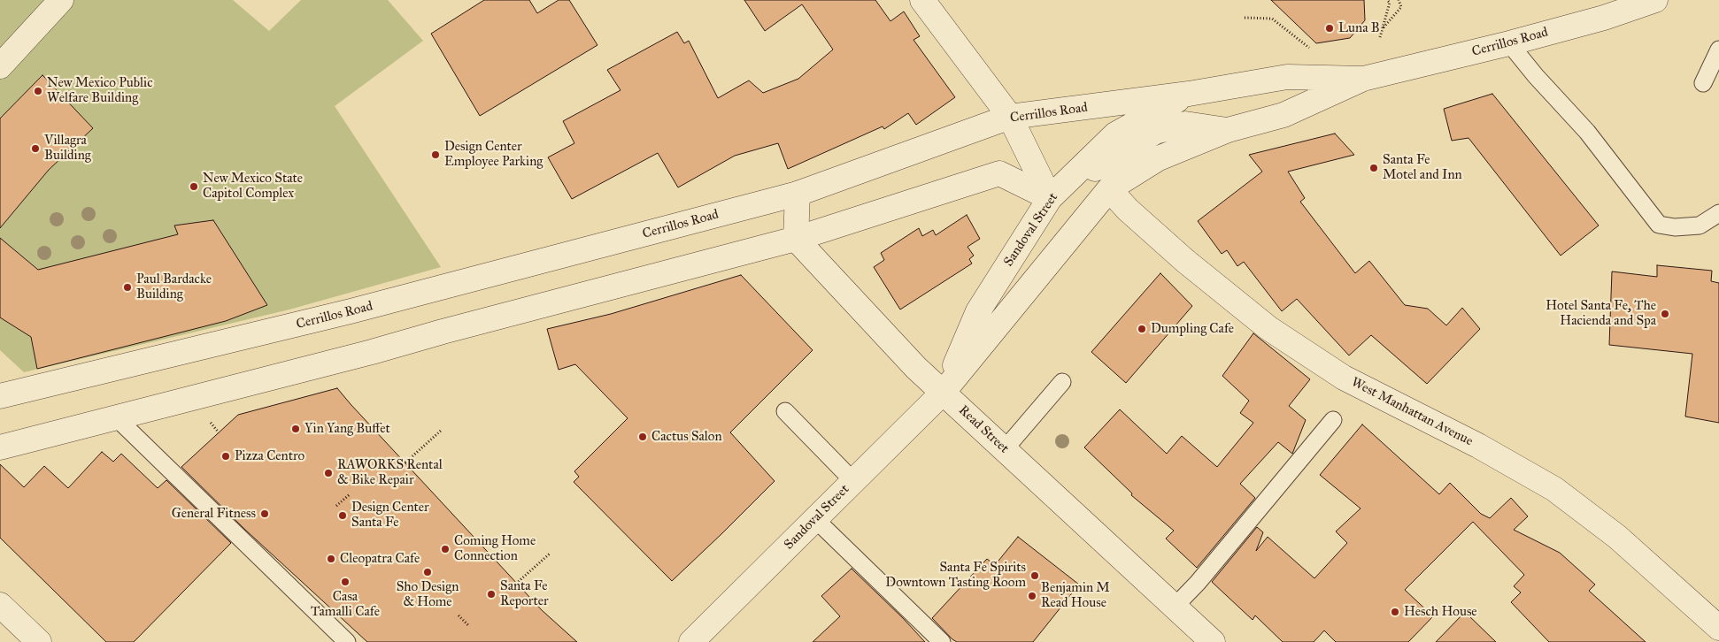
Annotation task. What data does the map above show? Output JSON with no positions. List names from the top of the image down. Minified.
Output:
{"streets":{"street":["Cerrillos Road","Sandoval Street","West Manhattan Avenue","Read Street"]},"crossings":[["Cerrillos Road","Sandoval Street"],["Cerrillos Road","West Manhattan Avenue"],["Sandoval Street","West Manhattan Avenue"],["Sandoval Street","Read Street"]],"places":["Luna B","New Mexico Public Welfare Building","Villagra Building","Design Center Employee Parking","Santa Fe Motel and Inn","New Mexico State Capitol Complex","Paul Bardacke Building","Hotel Santa Fe, The Hacienda and Spa","Dumpling Cafe","Yin Yang Buffet","Cactus Salon","Pizza Centro","RAWORKS Rental & Bike Repair","General Fitness","Design Center Santa Fe","Coming Home Connection","Cleopatra Cafe","Sho Design & Home","Santa Fe Spirits Downtown Tasting Room","Casa Tamalli Cafe","Santa Fe Reporter","Benjamin M Read House","Hesch House"]}
